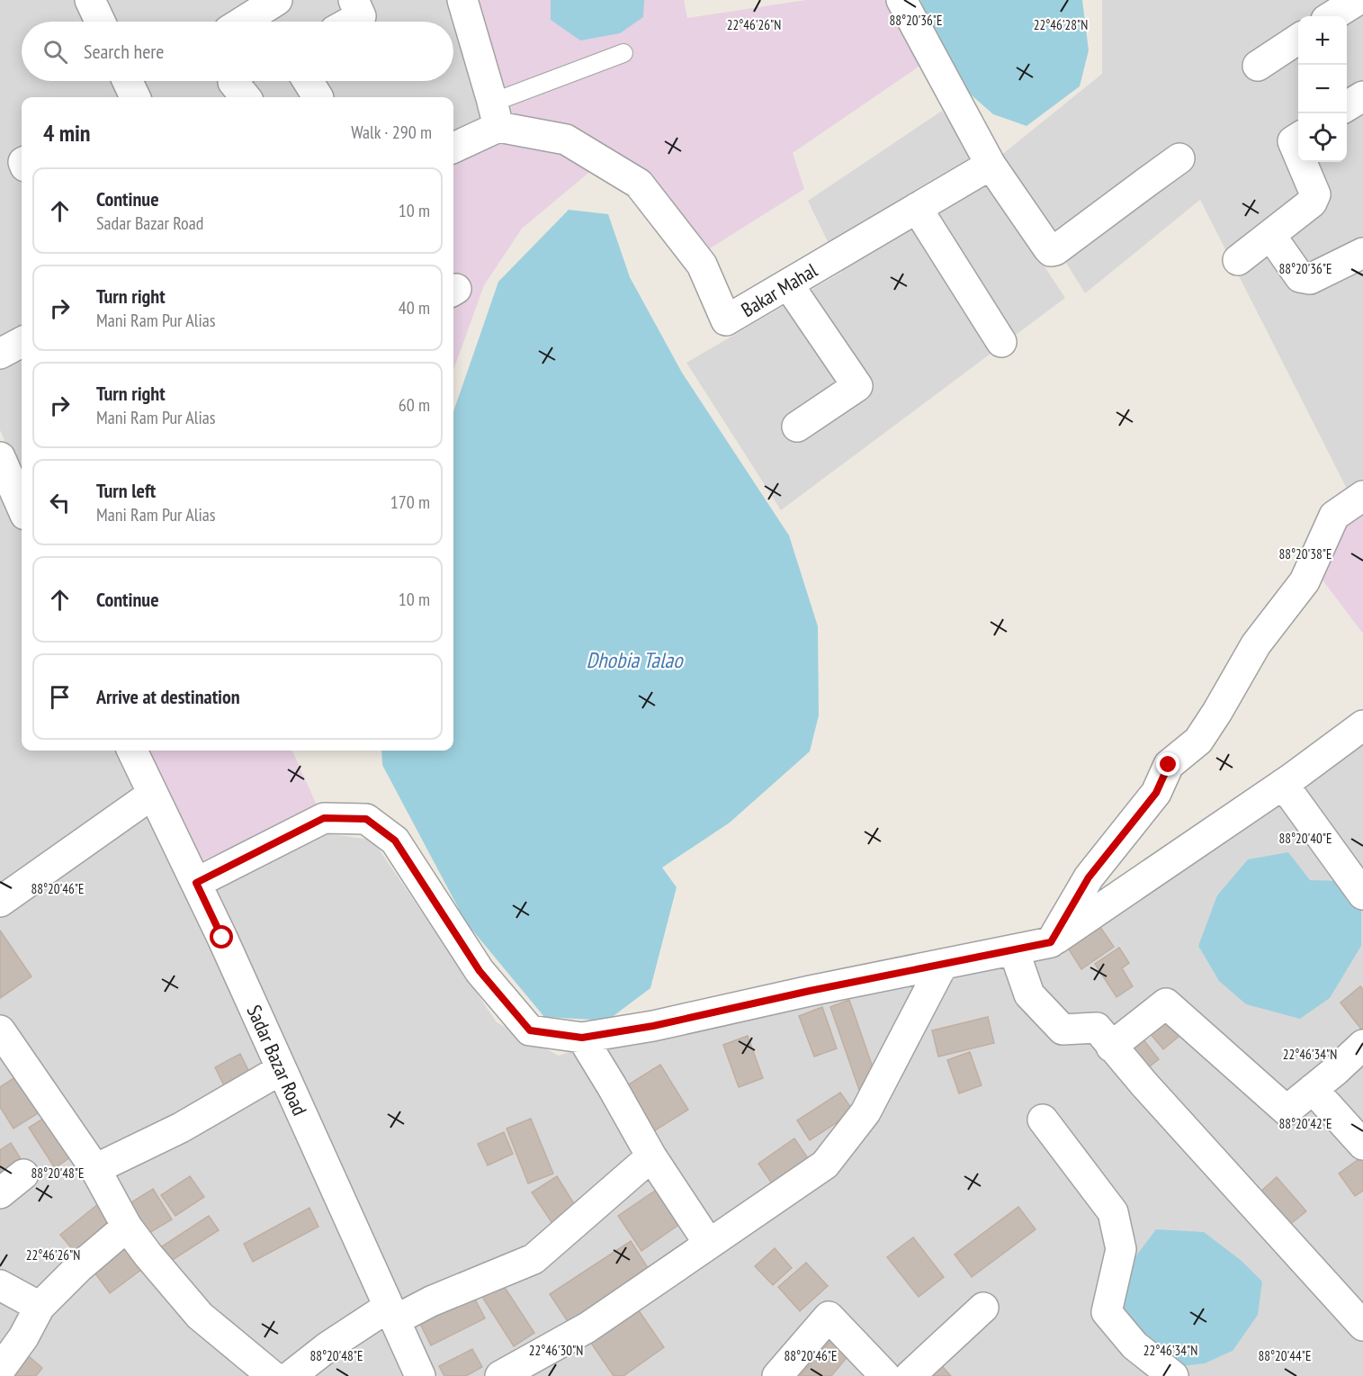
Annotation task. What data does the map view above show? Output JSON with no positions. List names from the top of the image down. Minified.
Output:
{"streets":{"street":["Bakar Mahal","Sadar Bazar Road"]},"water":["Dhobia Talao"],"page":{"map_buttons":["+","−"],"search":"Search here","heading":["4 min","Walk · 290 m"],"list":[["Continue","Sadar Bazar Road","10 m"],["Turn right","Mani Ram Pur Alias","40 m"],["Turn right","Mani Ram Pur Alias","60 m"],["Turn left","Mani Ram Pur Alias","170 m"],["Continue","10 m"],"Arrive at destination"]},"coordinates":["88°20'36\"E","22°46'28\"N","22°46'26\"N","88°20'38\"E","88°20'40\"E","88°20'46\"E","22°46'34\"N","88°20'42\"E","88°20'48\"E","22°46'30\"N","88°20'44\"E"]}
